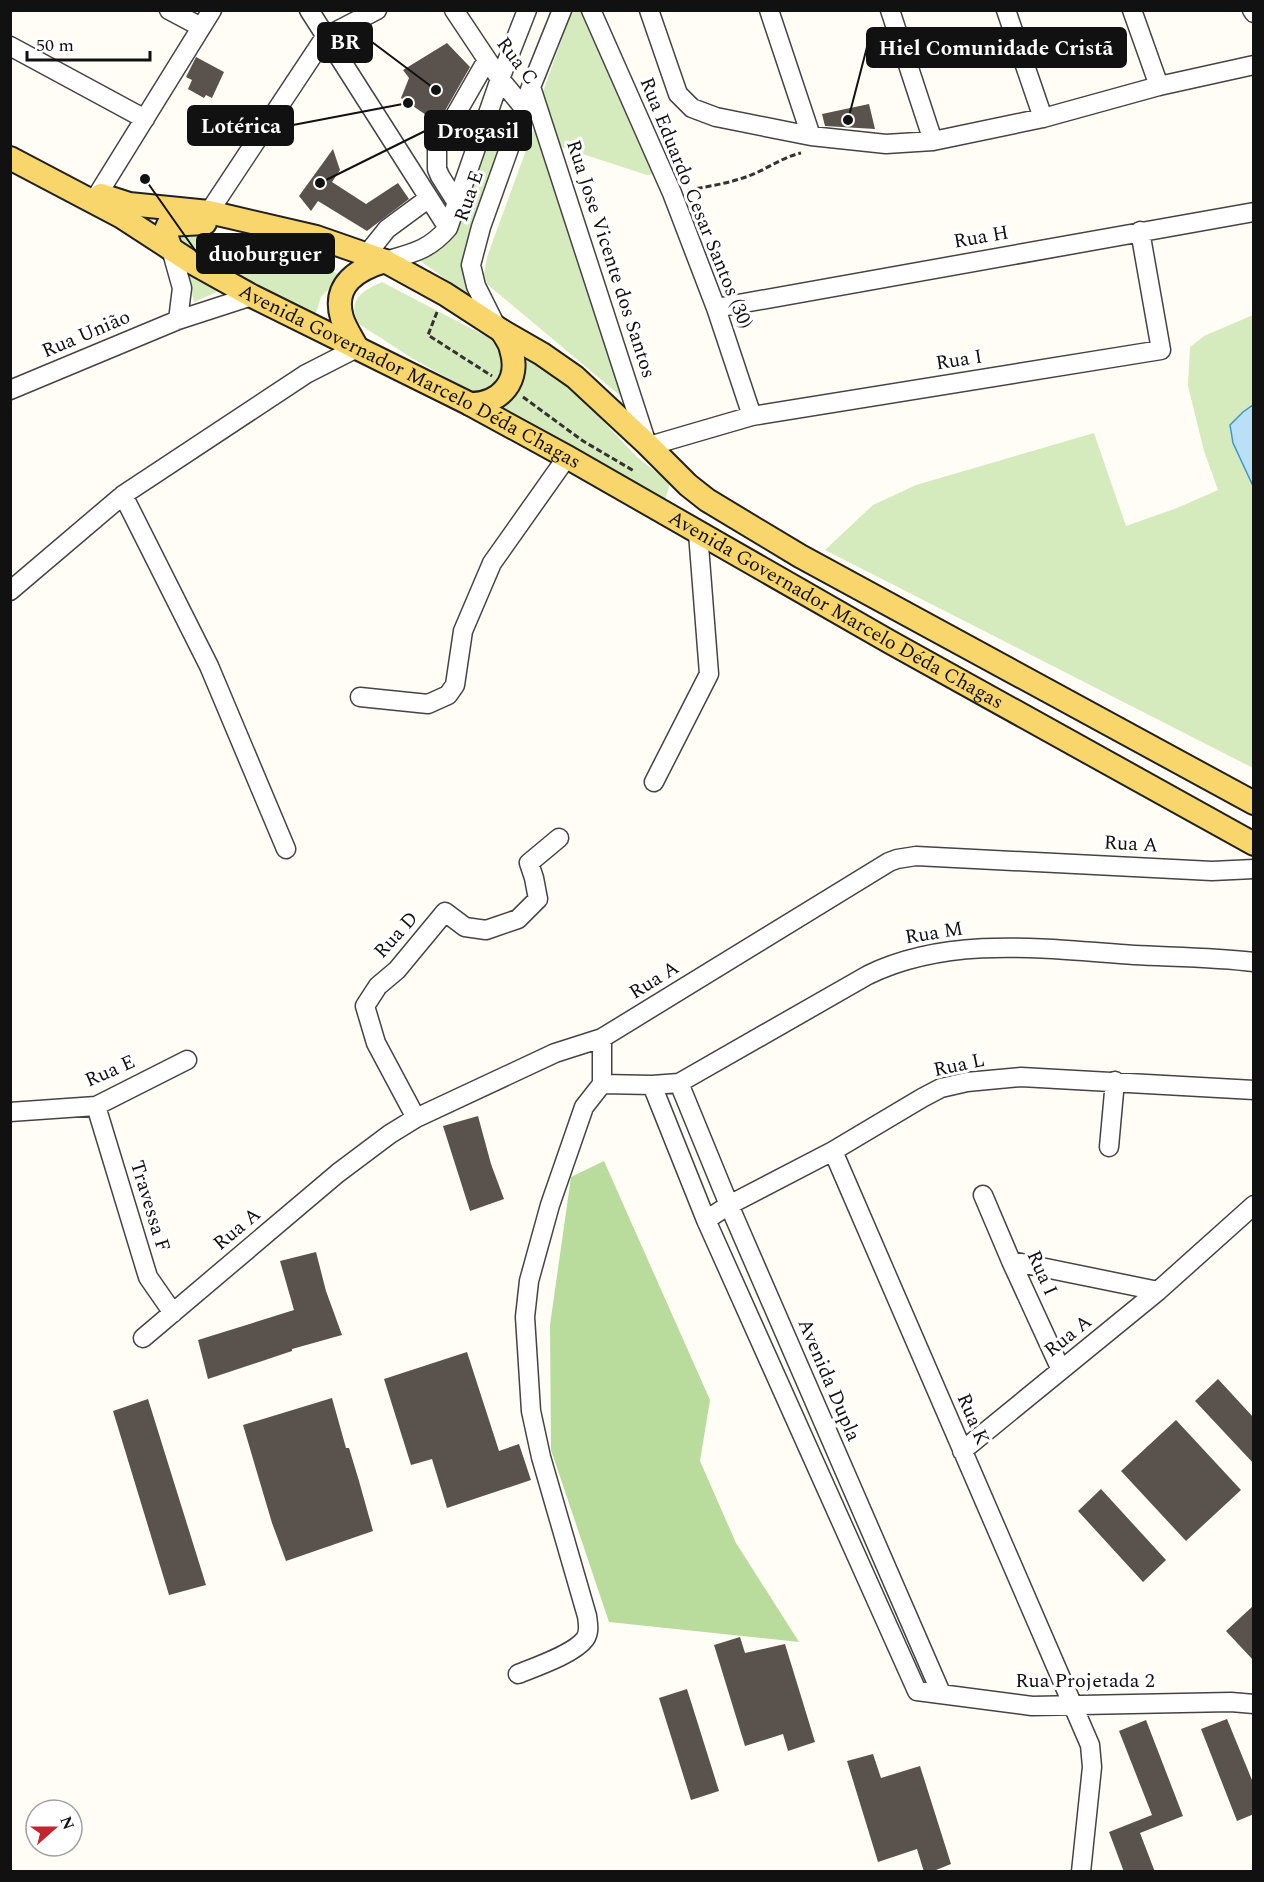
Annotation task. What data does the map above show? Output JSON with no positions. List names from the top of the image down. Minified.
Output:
{"streets":{"main road":["Avenida Governador Marcelo Déda Chagas"],"street":["Rua C","Rua E","Rua Eduardo Cesar Santos (30)","Rua H","Rua Jose Vicente dos Santos","Rua União","Rua I","Rua A","Rua M","Rua D","Rua L","Travessa F","Avenida Dupla","Rua K","Rua Projetada 2"]},"crossings":[["Rua C","Rua E"],["Rua E","Rua Jose Vicente dos Santos"],["Rua E","Avenida Governador Marcelo Déda Chagas"],["Rua E","Travessa F"],["Rua Eduardo Cesar Santos (30)","Rua H"],["Rua Eduardo Cesar Santos (30)","Rua I"],["Rua H","Rua I"],["Rua Jose Vicente dos Santos","Rua I"],["Rua Jose Vicente dos Santos","Avenida Governador Marcelo Déda Chagas"],["Rua União","Avenida Governador Marcelo Déda Chagas"],["Rua I","Avenida Governador Marcelo Déda Chagas"],["Rua I","Rua A"],["Rua A","Rua D"],["Rua A","Travessa F"],["Rua A","Rua K"],["Rua M","Avenida Dupla"],["Rua L","Avenida Dupla"],["Rua L","Rua K"],["Rua L","Rua Projetada 2"],["Avenida Dupla","Rua Projetada 2"],["Rua K","Rua Projetada 2"]],"places":["BR","Lotérica","Hiel Comunidade Cristã","duoburguer","Drogasil"],"scale_bar":"50 m","north":"right"}
